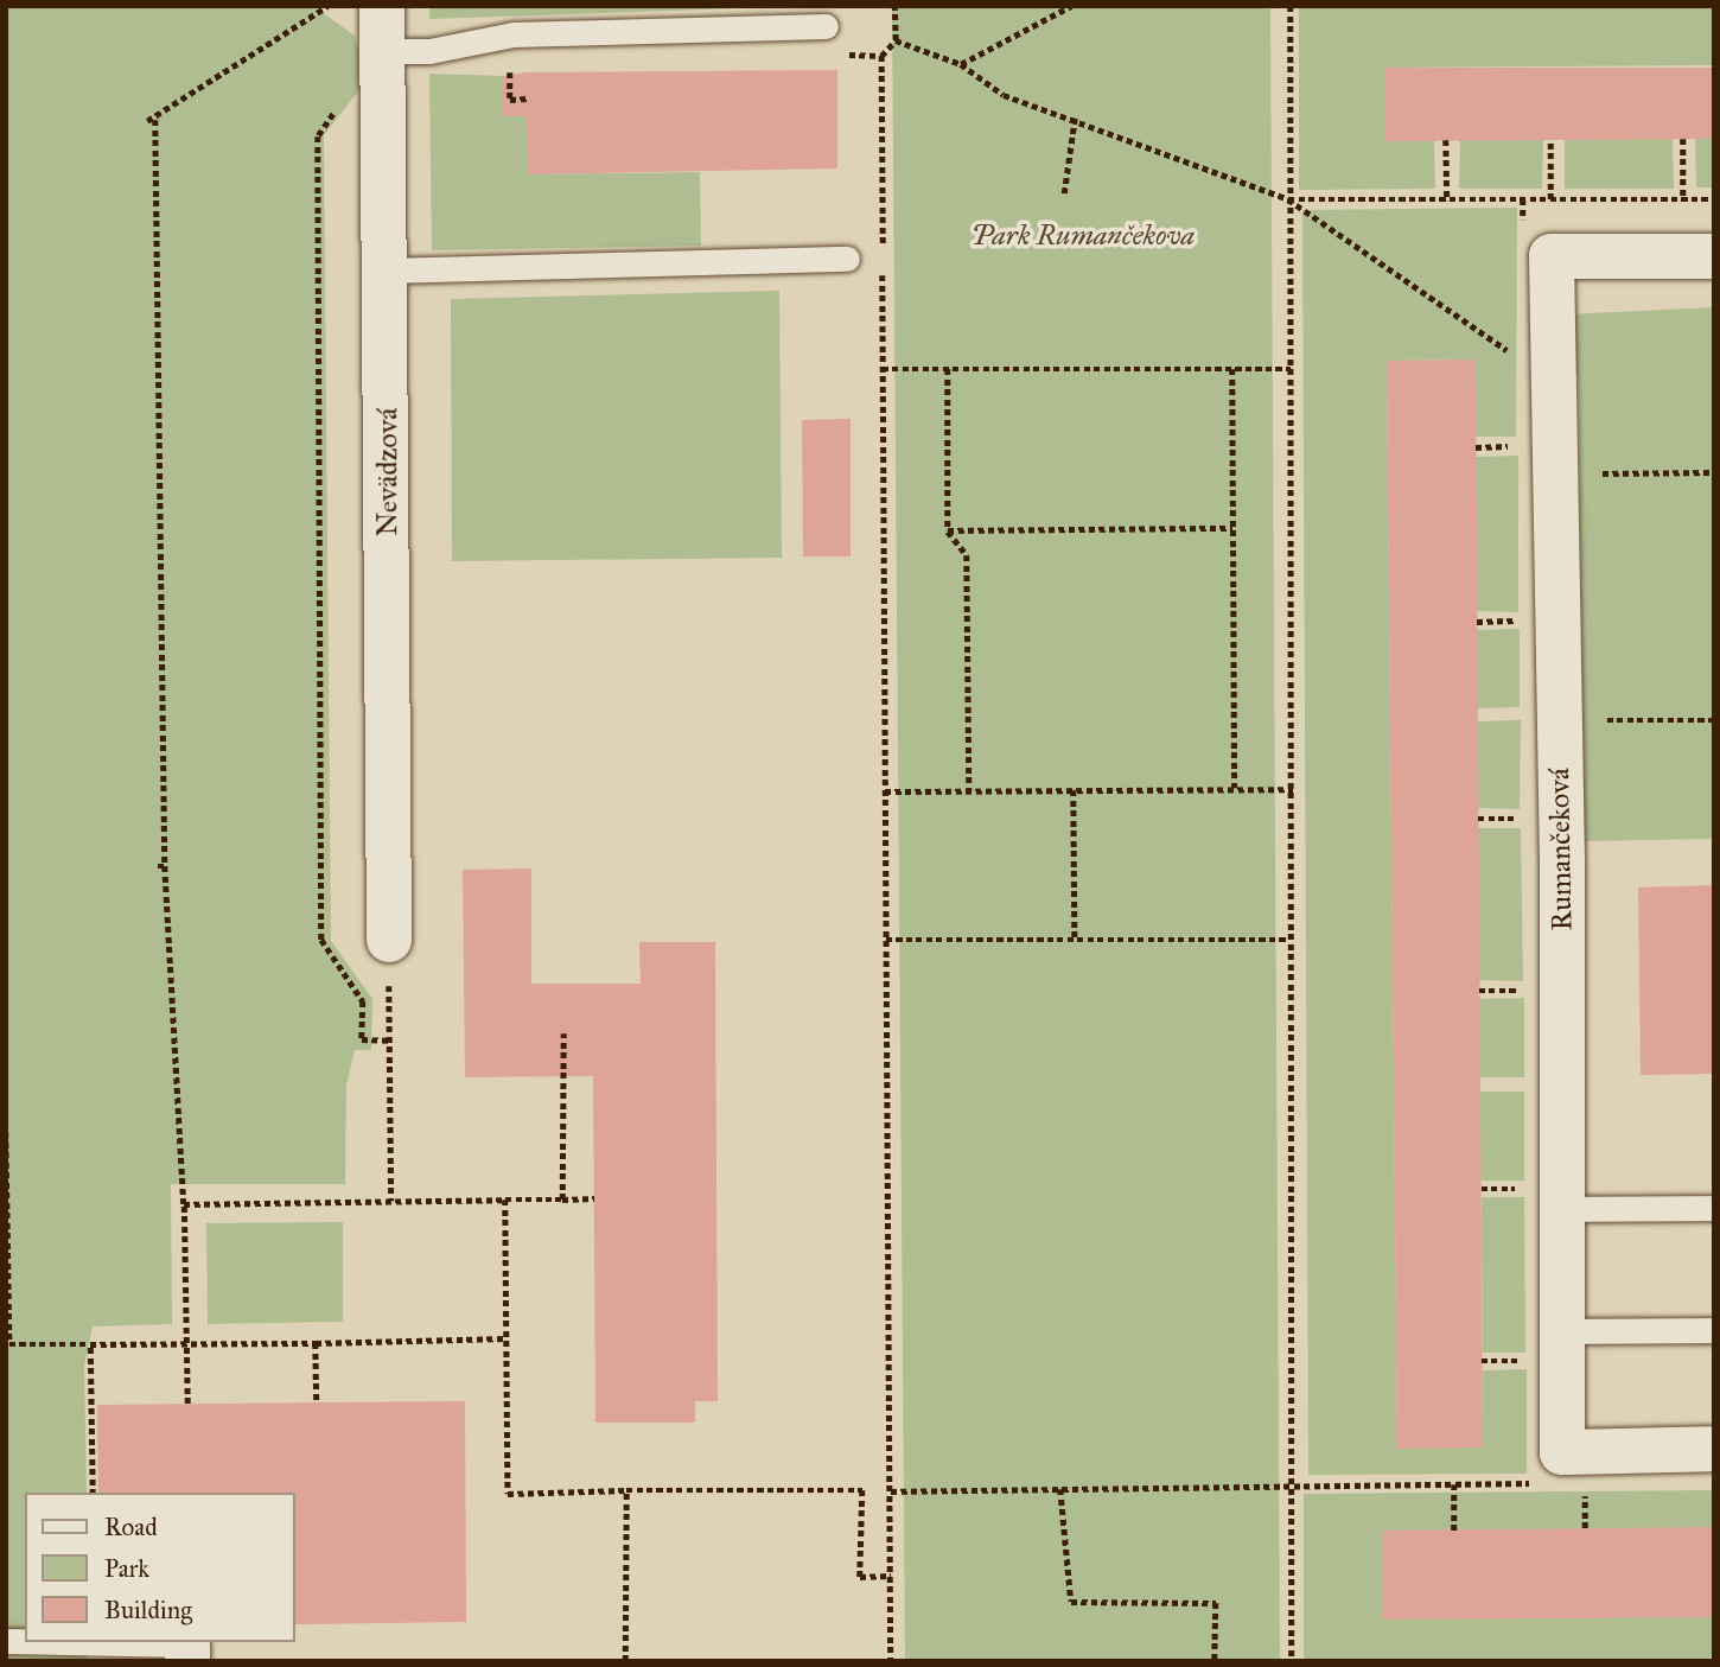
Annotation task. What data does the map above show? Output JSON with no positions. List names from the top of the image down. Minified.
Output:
{"streets":{"street":["Nevädzová","Rumančeková"]},"parks":["Park Rumančekova"],"legend":["Road","Park","Building"]}
